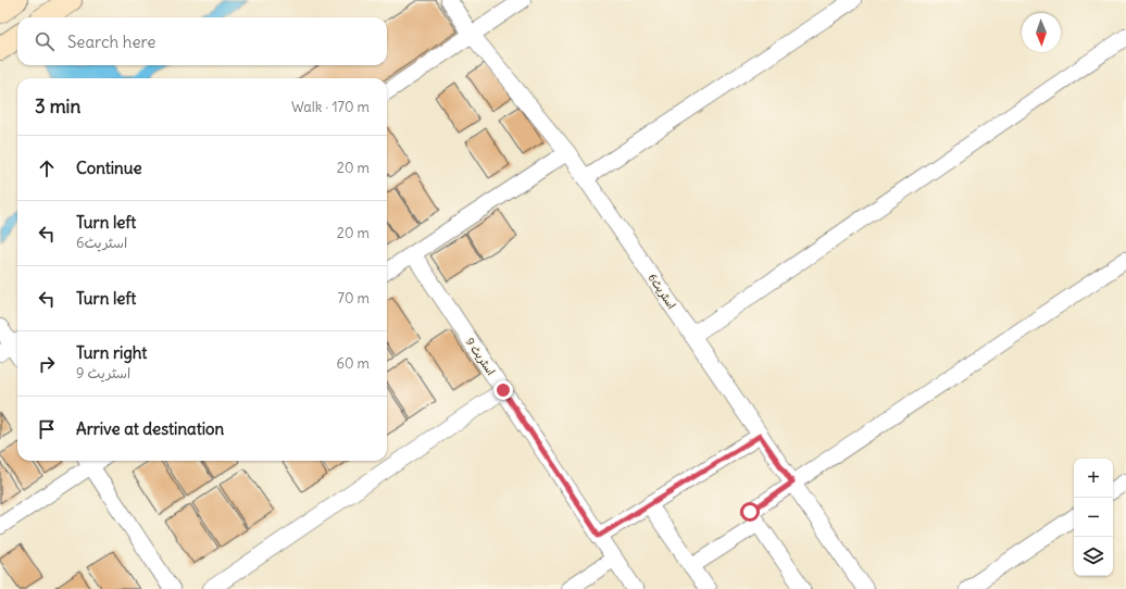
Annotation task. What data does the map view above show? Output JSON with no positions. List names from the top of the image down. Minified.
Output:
{"streets":{"street":["اسٹریٹ6","اسٹریٹ 9"]},"north":"bottom","page":{"search":"Search here","heading":["3 min","Walk · 170 m"],"list":[["Continue","20 m"],["Turn left","اسٹریٹ6","20 m"],["Turn left","70 m"],["Turn right","اسٹریٹ 9","60 m"],"Arrive at destination"],"map_buttons":["+","−"]}}
